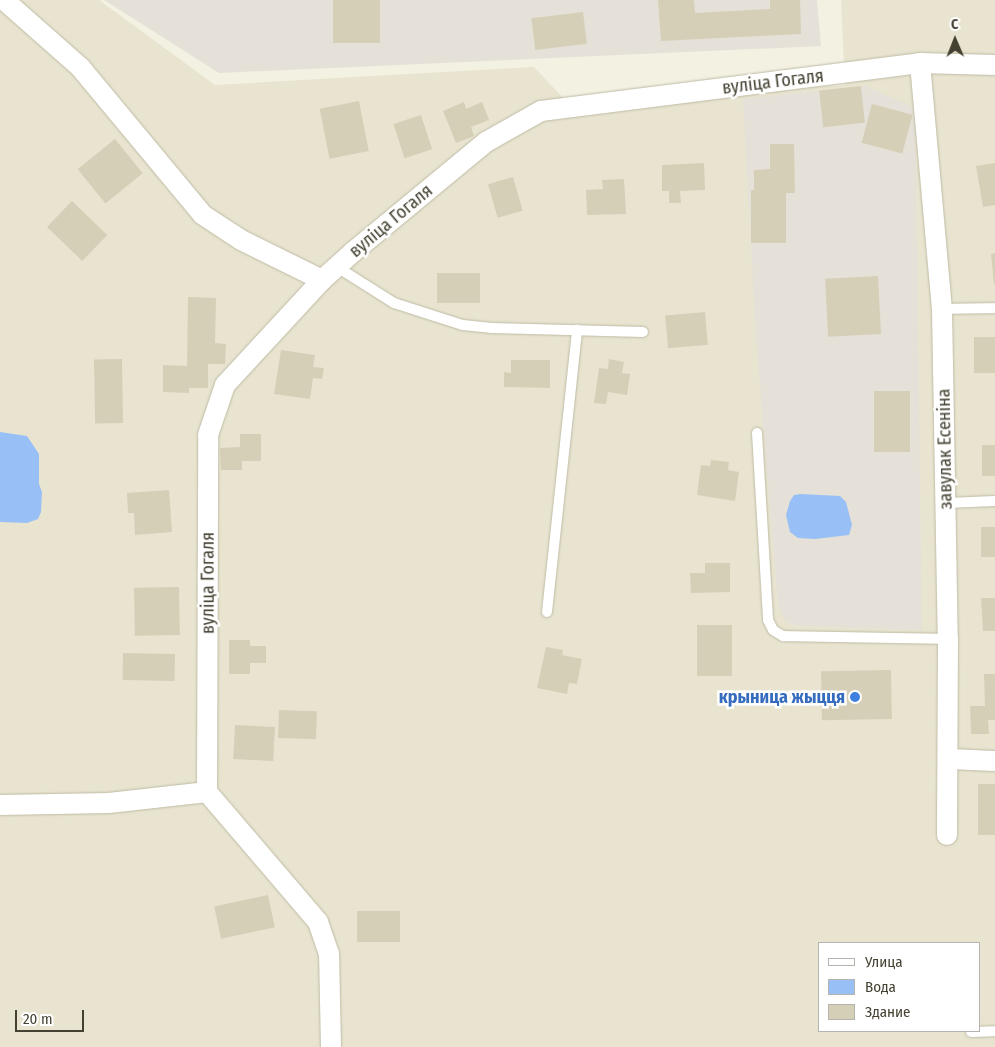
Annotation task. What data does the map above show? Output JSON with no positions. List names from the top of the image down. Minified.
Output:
{"streets":{"street":["вуліца Гогаля","завулак Есеніна"]},"crossings":[["вуліца Гогаля","завулак Есеніна"]],"places":["крыница жыцця"],"legend":["Улица","Вода","Здание"],"scale_bar":"20 m","north":"top"}
